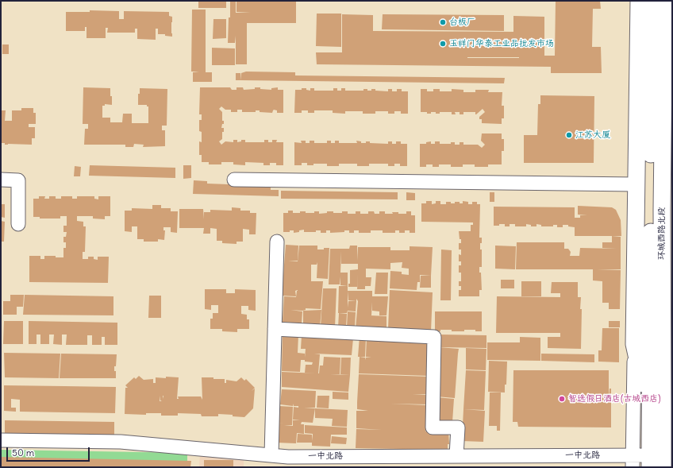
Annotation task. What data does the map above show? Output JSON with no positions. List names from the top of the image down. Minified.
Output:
{"streets":{"main road":["环城西路北段"],"street":["一中北路"]},"crossings":[["环城西路北段","一中北路"]],"places":["台板厂","玉祥门华泰工业品批发市场","江苏大厦","智选假日酒店(古城西店)"],"scale_bar":"50 m"}
